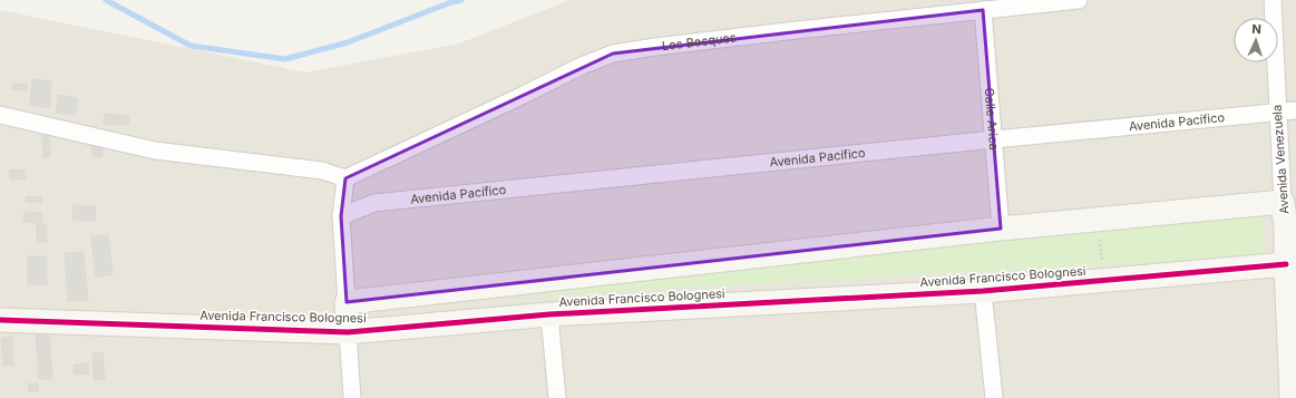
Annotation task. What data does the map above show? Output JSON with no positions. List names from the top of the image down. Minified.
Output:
{"streets":{"street":["Los Bosques","Calle Arica","Avenida Pacífico","Avenida Venezuela","Avenida Francisco Bolognesi"]},"crossings":[["Los Bosques","Calle Arica"],["Calle Arica","Avenida Pacífico"],["Calle Arica","Avenida Francisco Bolognesi"],["Avenida Pacífico","Avenida Venezuela"],["Avenida Venezuela","Avenida Francisco Bolognesi"]],"north":"top"}
